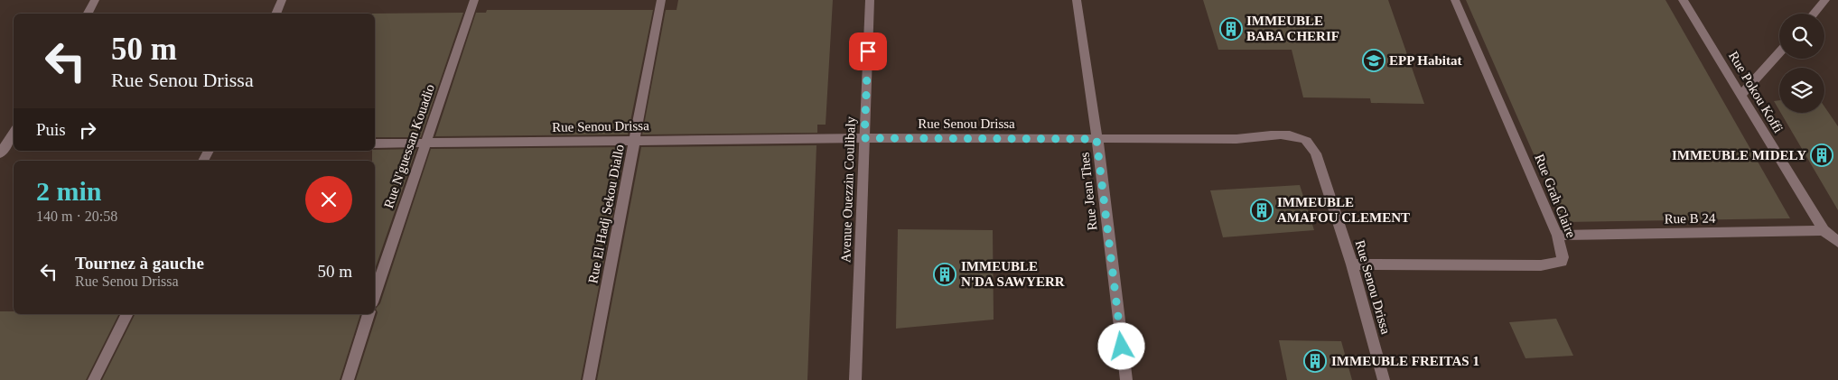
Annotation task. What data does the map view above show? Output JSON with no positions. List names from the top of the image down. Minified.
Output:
{"streets":{"street":["Rue Pokou Koffi","Rue Senou Drissa","Rue N'guessan Kouadio","Avenue Ouezzin Coulibaly","Rue Jean Thes","Rue Grah Claire","Rue El Hadj Sekou Diallo","Rue B 24"]},"crossings":[["Rue Pokou Koffi","Rue B 24"],["Rue Senou Drissa","Rue N'guessan Kouadio"],["Rue Senou Drissa","Avenue Ouezzin Coulibaly"],["Rue Senou Drissa","Rue Jean Thes"],["Rue Senou Drissa","Rue Grah Claire"],["Rue Senou Drissa","Rue El Hadj Sekou Diallo"],["Rue Grah Claire","Rue B 24"]],"places":{"building":["IMMEUBLE BABA CHERIF","IMMEUBLE MIDELY","IMMEUBLE AMAFOU CLEMENT","IMMEUBLE N'DA SAWYERR","IMMEUBLE FREITAS 1"],"school or university":["EPP Habitat"]},"page":{"turn":["50 m","Rue Senou Drissa"],"then":"Puis","heading":["2 min","140 m · 20:58"],"list":[{"name":"Tournez à gauche","note":"Rue Senou Drissa","value":"50 m"}]}}
